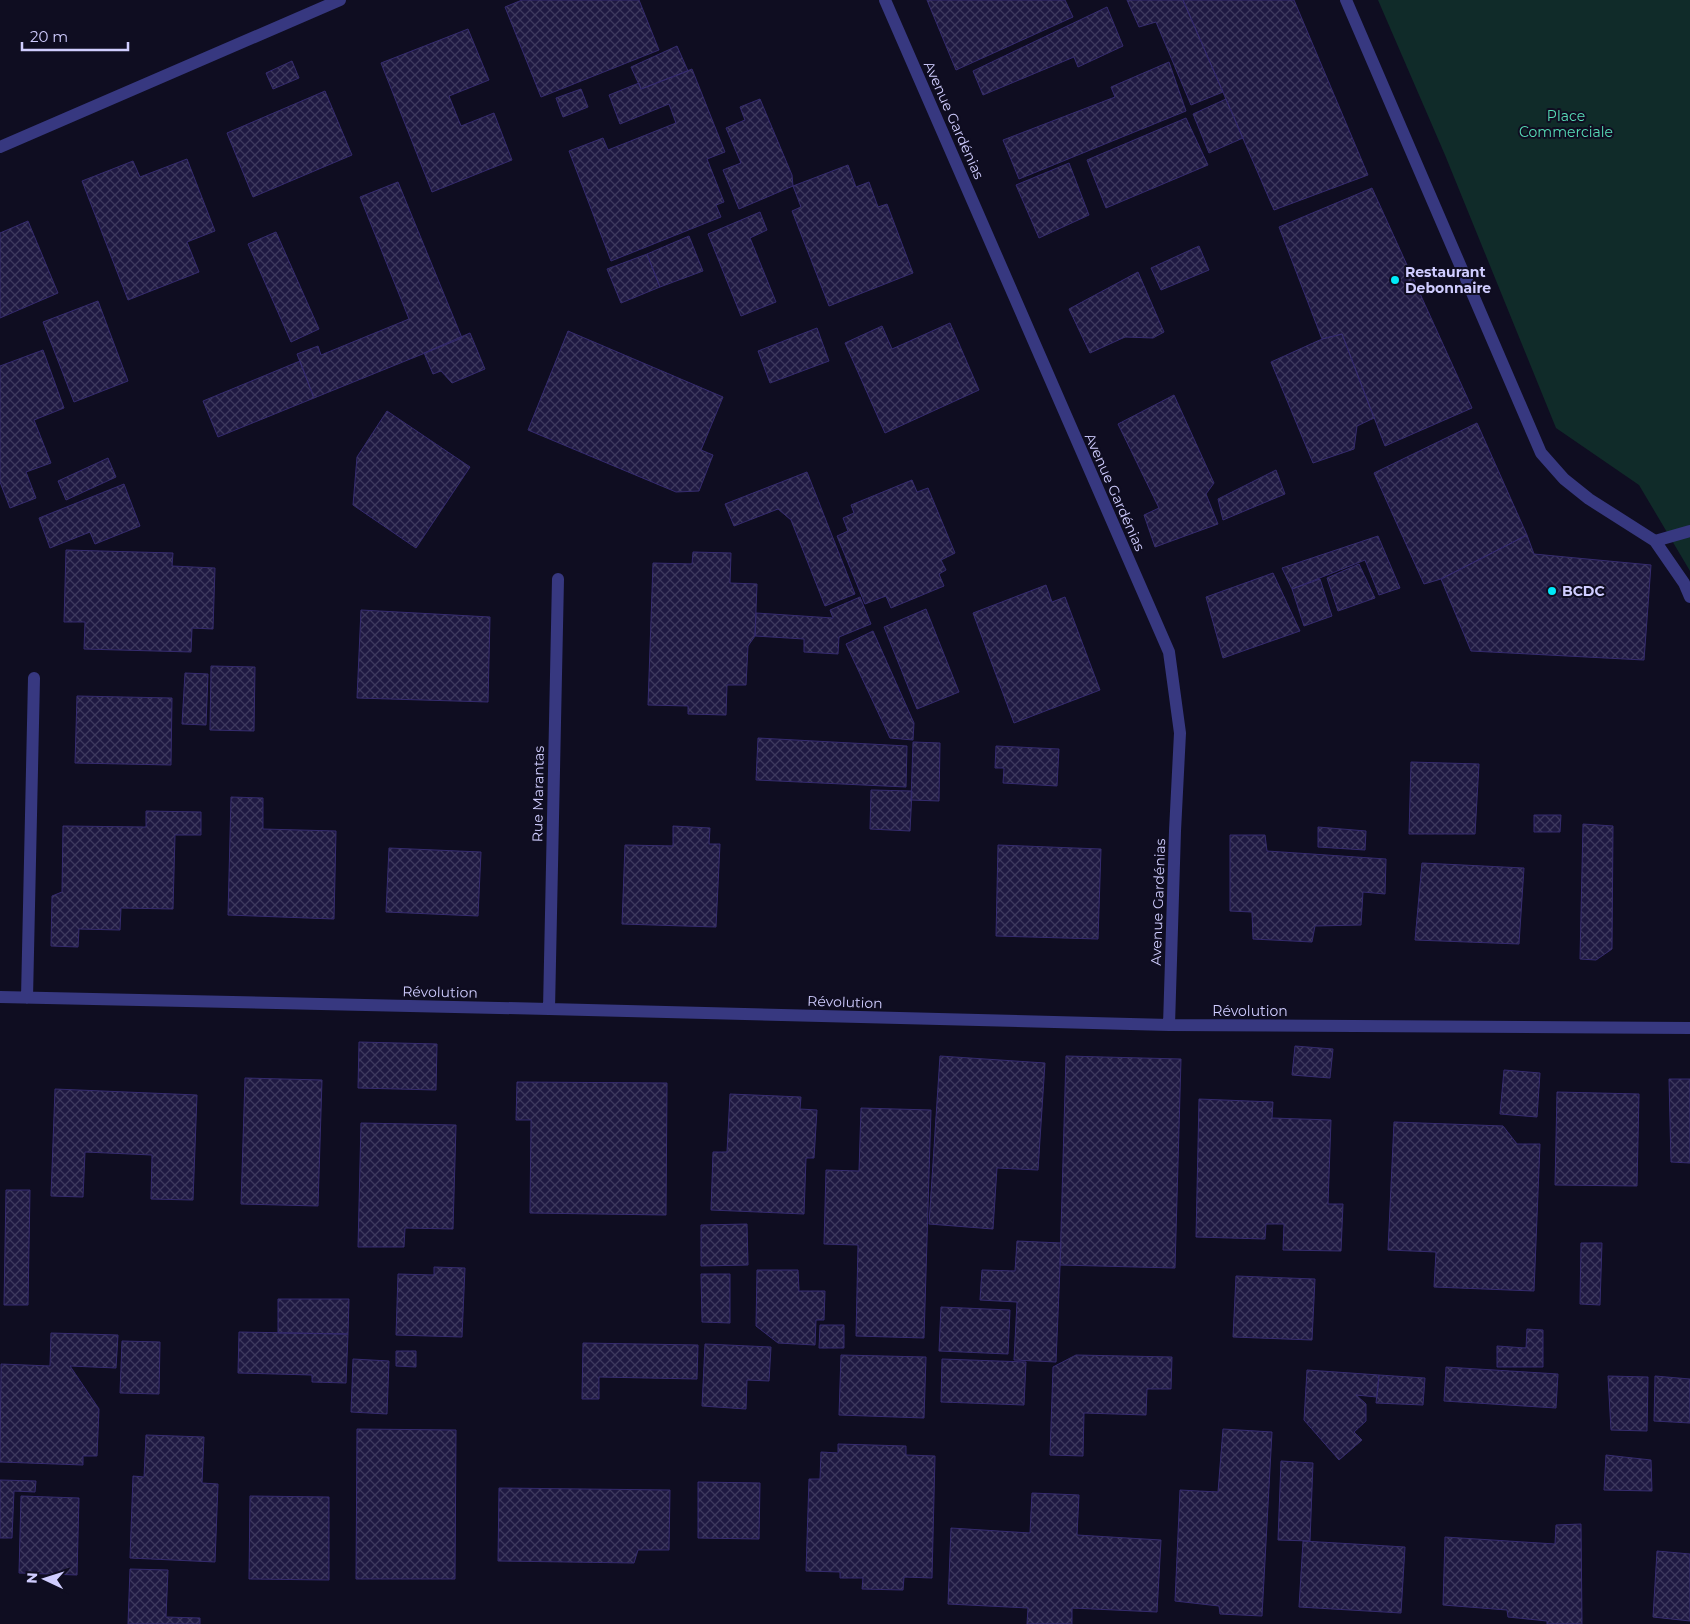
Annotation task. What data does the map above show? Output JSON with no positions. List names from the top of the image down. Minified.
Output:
{"streets":{"street":["Avenue Gardénias","Rue Marantas","Révolution"]},"crossings":[["Avenue Gardénias","Révolution"],["Rue Marantas","Révolution"]],"parks":["Place Commerciale"],"places":["Restaurant Debonnaire","BCDC"],"scale_bar":"20 m","north":"left"}
